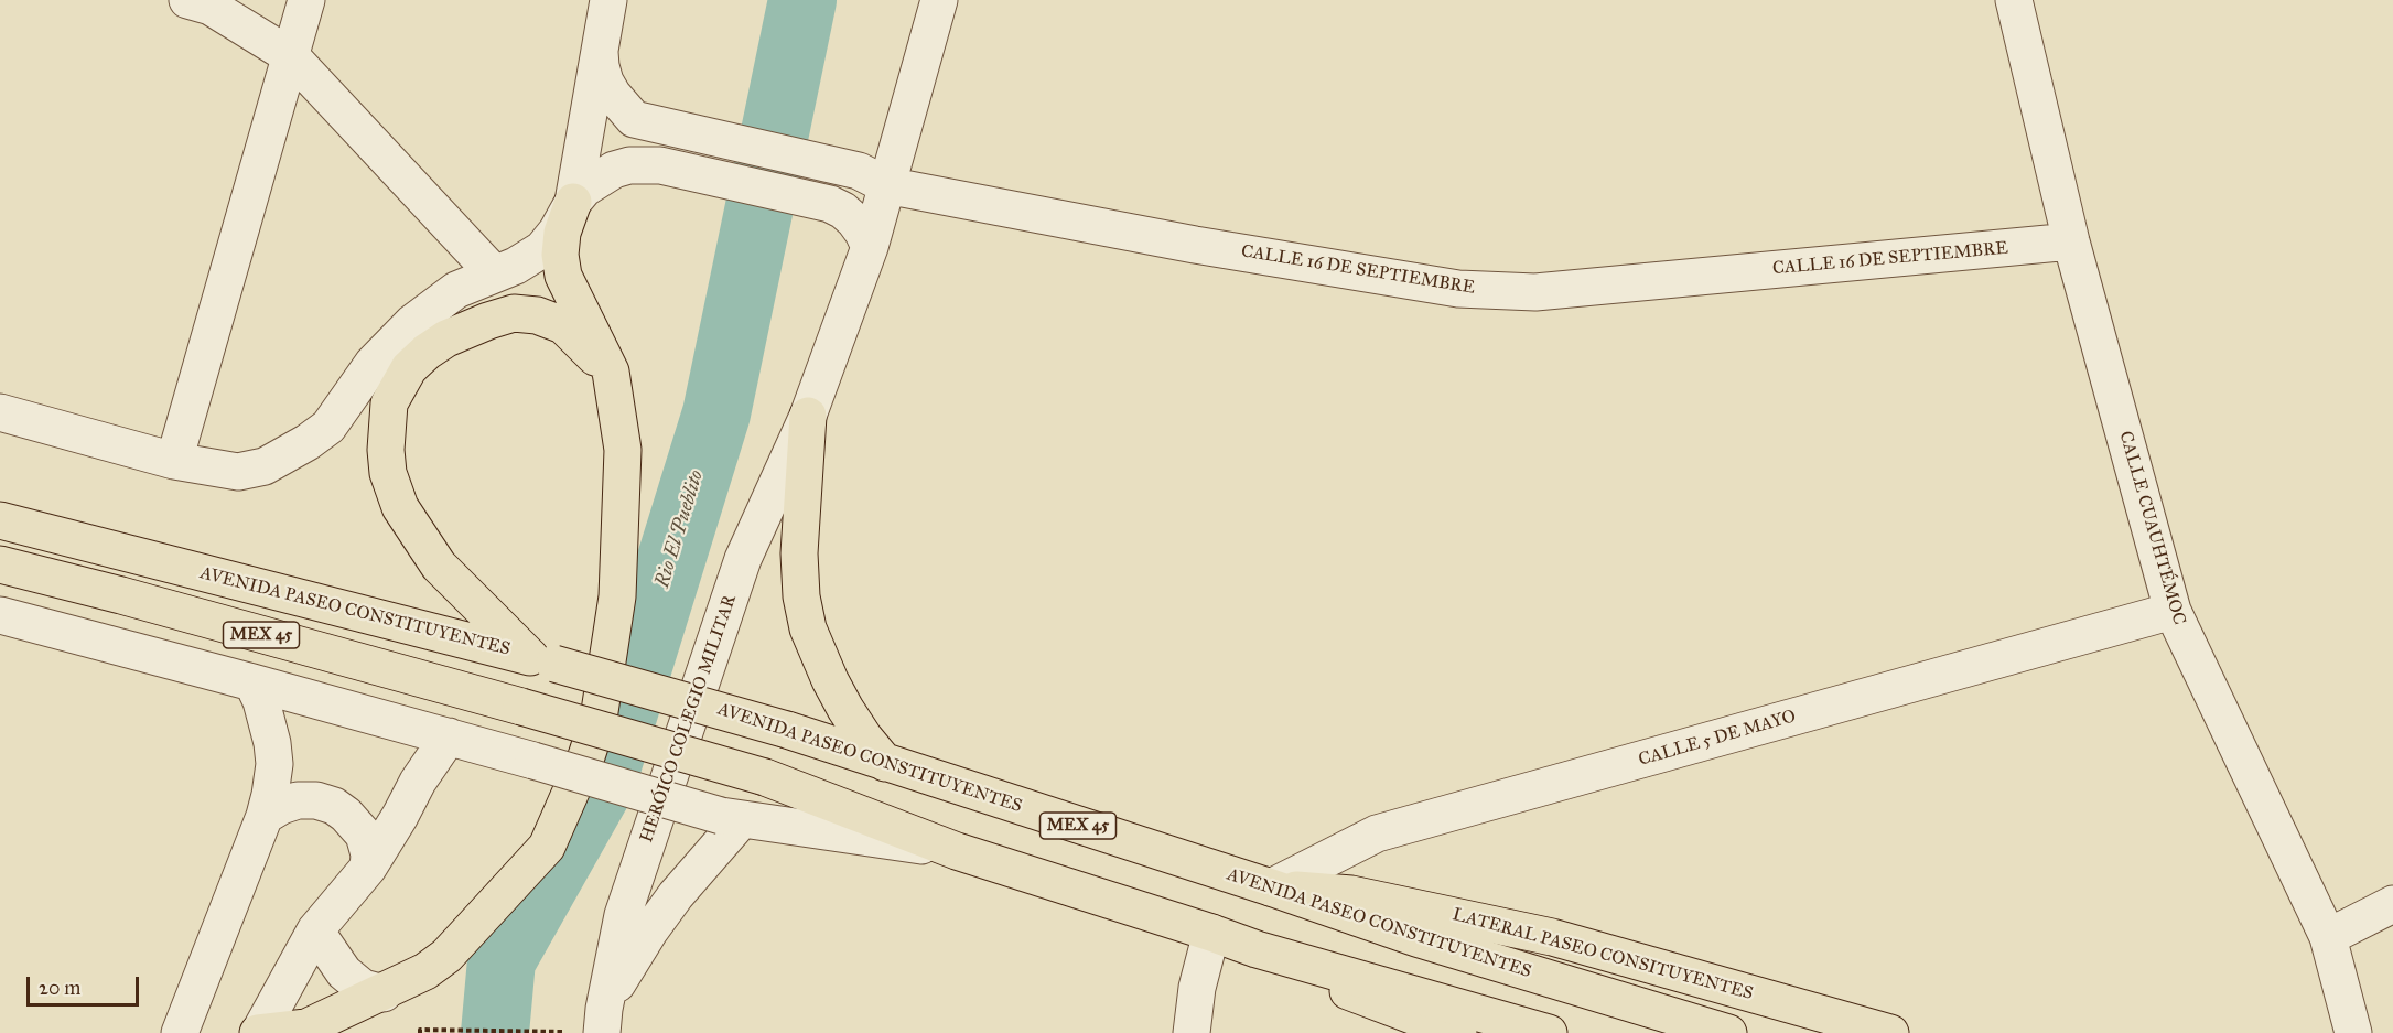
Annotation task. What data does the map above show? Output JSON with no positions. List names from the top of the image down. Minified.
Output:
{"streets":{"main road":["AVENIDA PASEO CONSTITUYENTES","MEX 45","LATERAL PASEO CONSITUYENTES"],"street":["CALLE 16 DE SEPTIEMBRE","CALLE CUAUHTÉMOC","HERÓICO COLEGIO MILITAR","CALLE 5 DE MAYO"]},"crossings":[["CALLE 16 DE SEPTIEMBRE","CALLE CUAUHTÉMOC"],["CALLE 16 DE SEPTIEMBRE","HERÓICO COLEGIO MILITAR"],["CALLE CUAUHTÉMOC","CALLE 5 DE MAYO"],["AVENIDA PASEO CONSTITUYENTES","CALLE 5 DE MAYO"],["AVENIDA PASEO CONSTITUYENTES","LATERAL PASEO CONSITUYENTES"],["CALLE 5 DE MAYO","LATERAL PASEO CONSITUYENTES"]],"water":["Rio El Pueblito"],"scale_bar":"20 m"}
